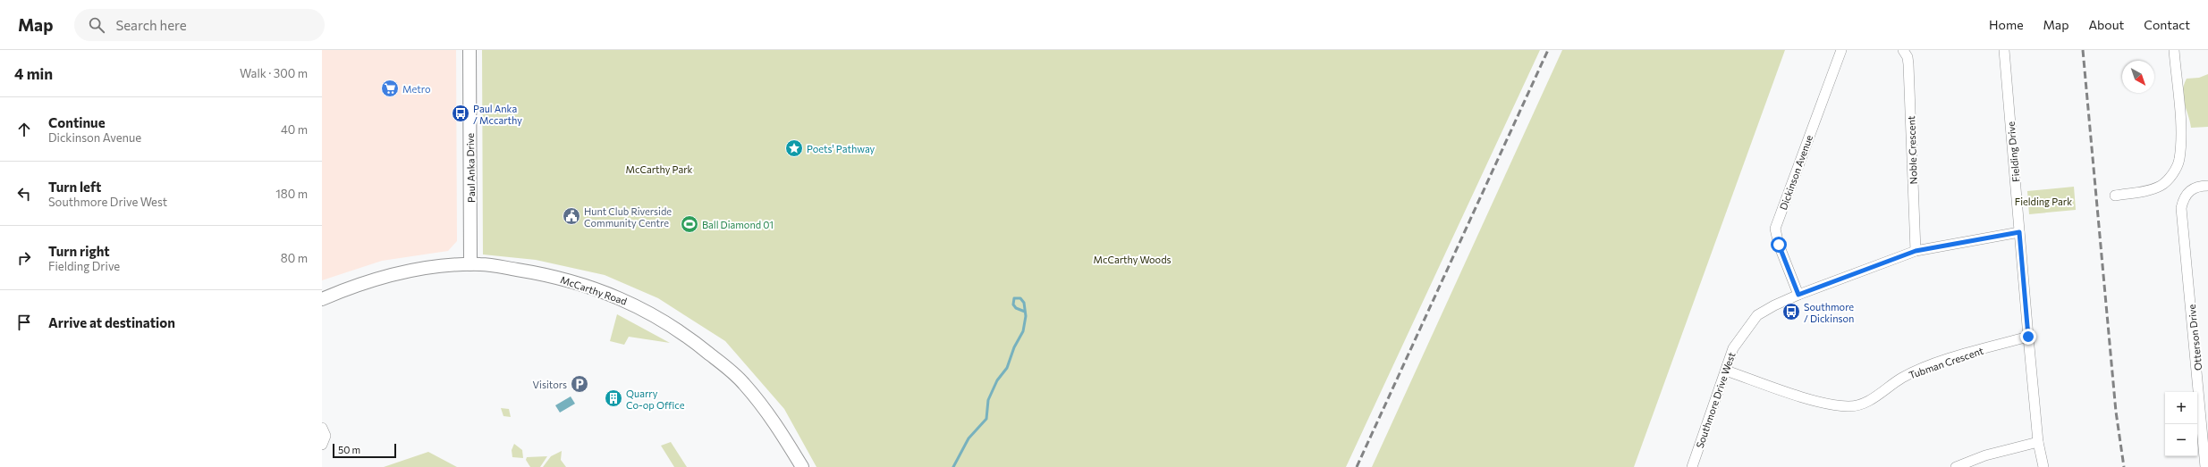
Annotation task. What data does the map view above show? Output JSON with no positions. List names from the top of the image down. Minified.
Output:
{"streets":{"street":["Noble Crescent","Fielding Drive","Paul Anka Drive","Dickinson Avenue","McCarthy Road","Otterson Drive","Tubman Crescent","Southmore Drive West"]},"crossings":[["Noble Crescent","Southmore Drive West"],["Fielding Drive","Tubman Crescent"],["Fielding Drive","Southmore Drive West"],["Paul Anka Drive","McCarthy Road"],["Dickinson Avenue","Southmore Drive West"],["Tubman Crescent","Southmore Drive West"]],"parks":["McCarthy Park","Fielding Park","McCarthy Woods"],"places":{"supermarket":["Metro"],"bus stop":["Paul Anka / Mccarthy","Southmore / Dickinson"],"place":["Poets' Pathway"],"public building":["Hunt Club Riverside Community Centre"],"sports":["Ball Diamond 01"],"parking":["Visitors"],"building":["Quarry Co-op Office"]},"scale_bar":"50 m","north":"bottom right","page":{"header":"Map","search":"Search here","nav":["Home","Map","About","Contact"],"heading":["4 min","Walk · 300 m"],"list":[["Continue","Dickinson Avenue","40 m"],["Turn left","Southmore Drive West","180 m"],["Turn right","Fielding Drive","80 m"],"Arrive at destination"],"map_buttons":["+","−"],"scale":"50 m"}}
